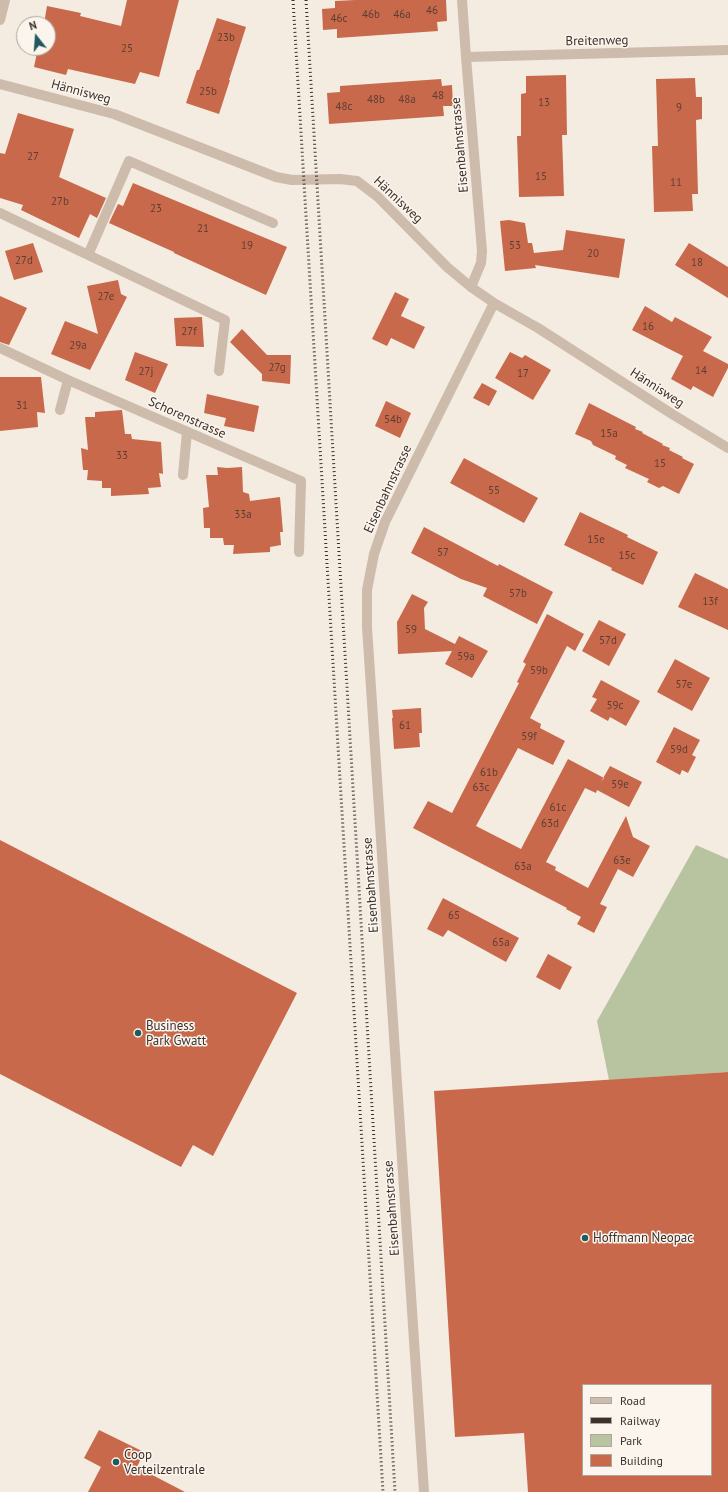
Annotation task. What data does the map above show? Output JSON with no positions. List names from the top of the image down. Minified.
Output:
{"streets":{"street":["Breitenweg","Hännisweg","Eisenbahnstrasse","Schorenstrasse"]},"crossings":[["Breitenweg","Eisenbahnstrasse"],["Hännisweg","Eisenbahnstrasse"]],"places":["Business Park Gwatt","Hoffmann Neopac","Coop Verteilzentrale"],"house_numbers":["46","46b","46a","46c","23b","25","25b","48","48b","48a","13","48c","9","27","15","11","27b","23","21","19","53","20","27d","18","27e","16","27f","29a","27g","14","27j","17","31","54b","15a","33","15","55","33a","15e","57","15c","57b","13f","59","57d","59a","59b","57e","59c","61","59f","59d","61b","59e","63c","61c","63d","63e","63a","65","65a"],"legend":["Road","Railway","Park","Building"],"north":"top"}
